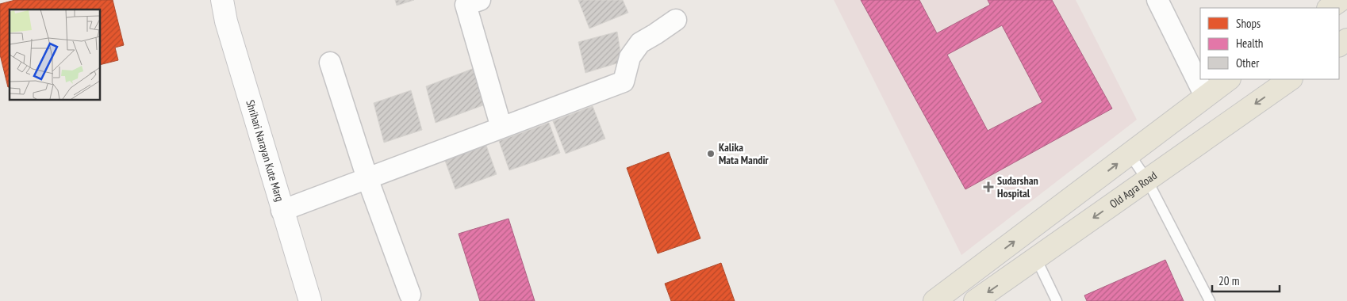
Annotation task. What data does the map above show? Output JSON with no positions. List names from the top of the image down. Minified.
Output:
{"streets":{"main road":["Old Agra Road"],"street":["Shrihari Narayan Kute Marg"]},"places":{"other":["Kalika Mata Mandir"],"health":["Sudarshan Hospital"]},"legend":["Shops","Health","Other"],"scale_bar":"20 m"}
